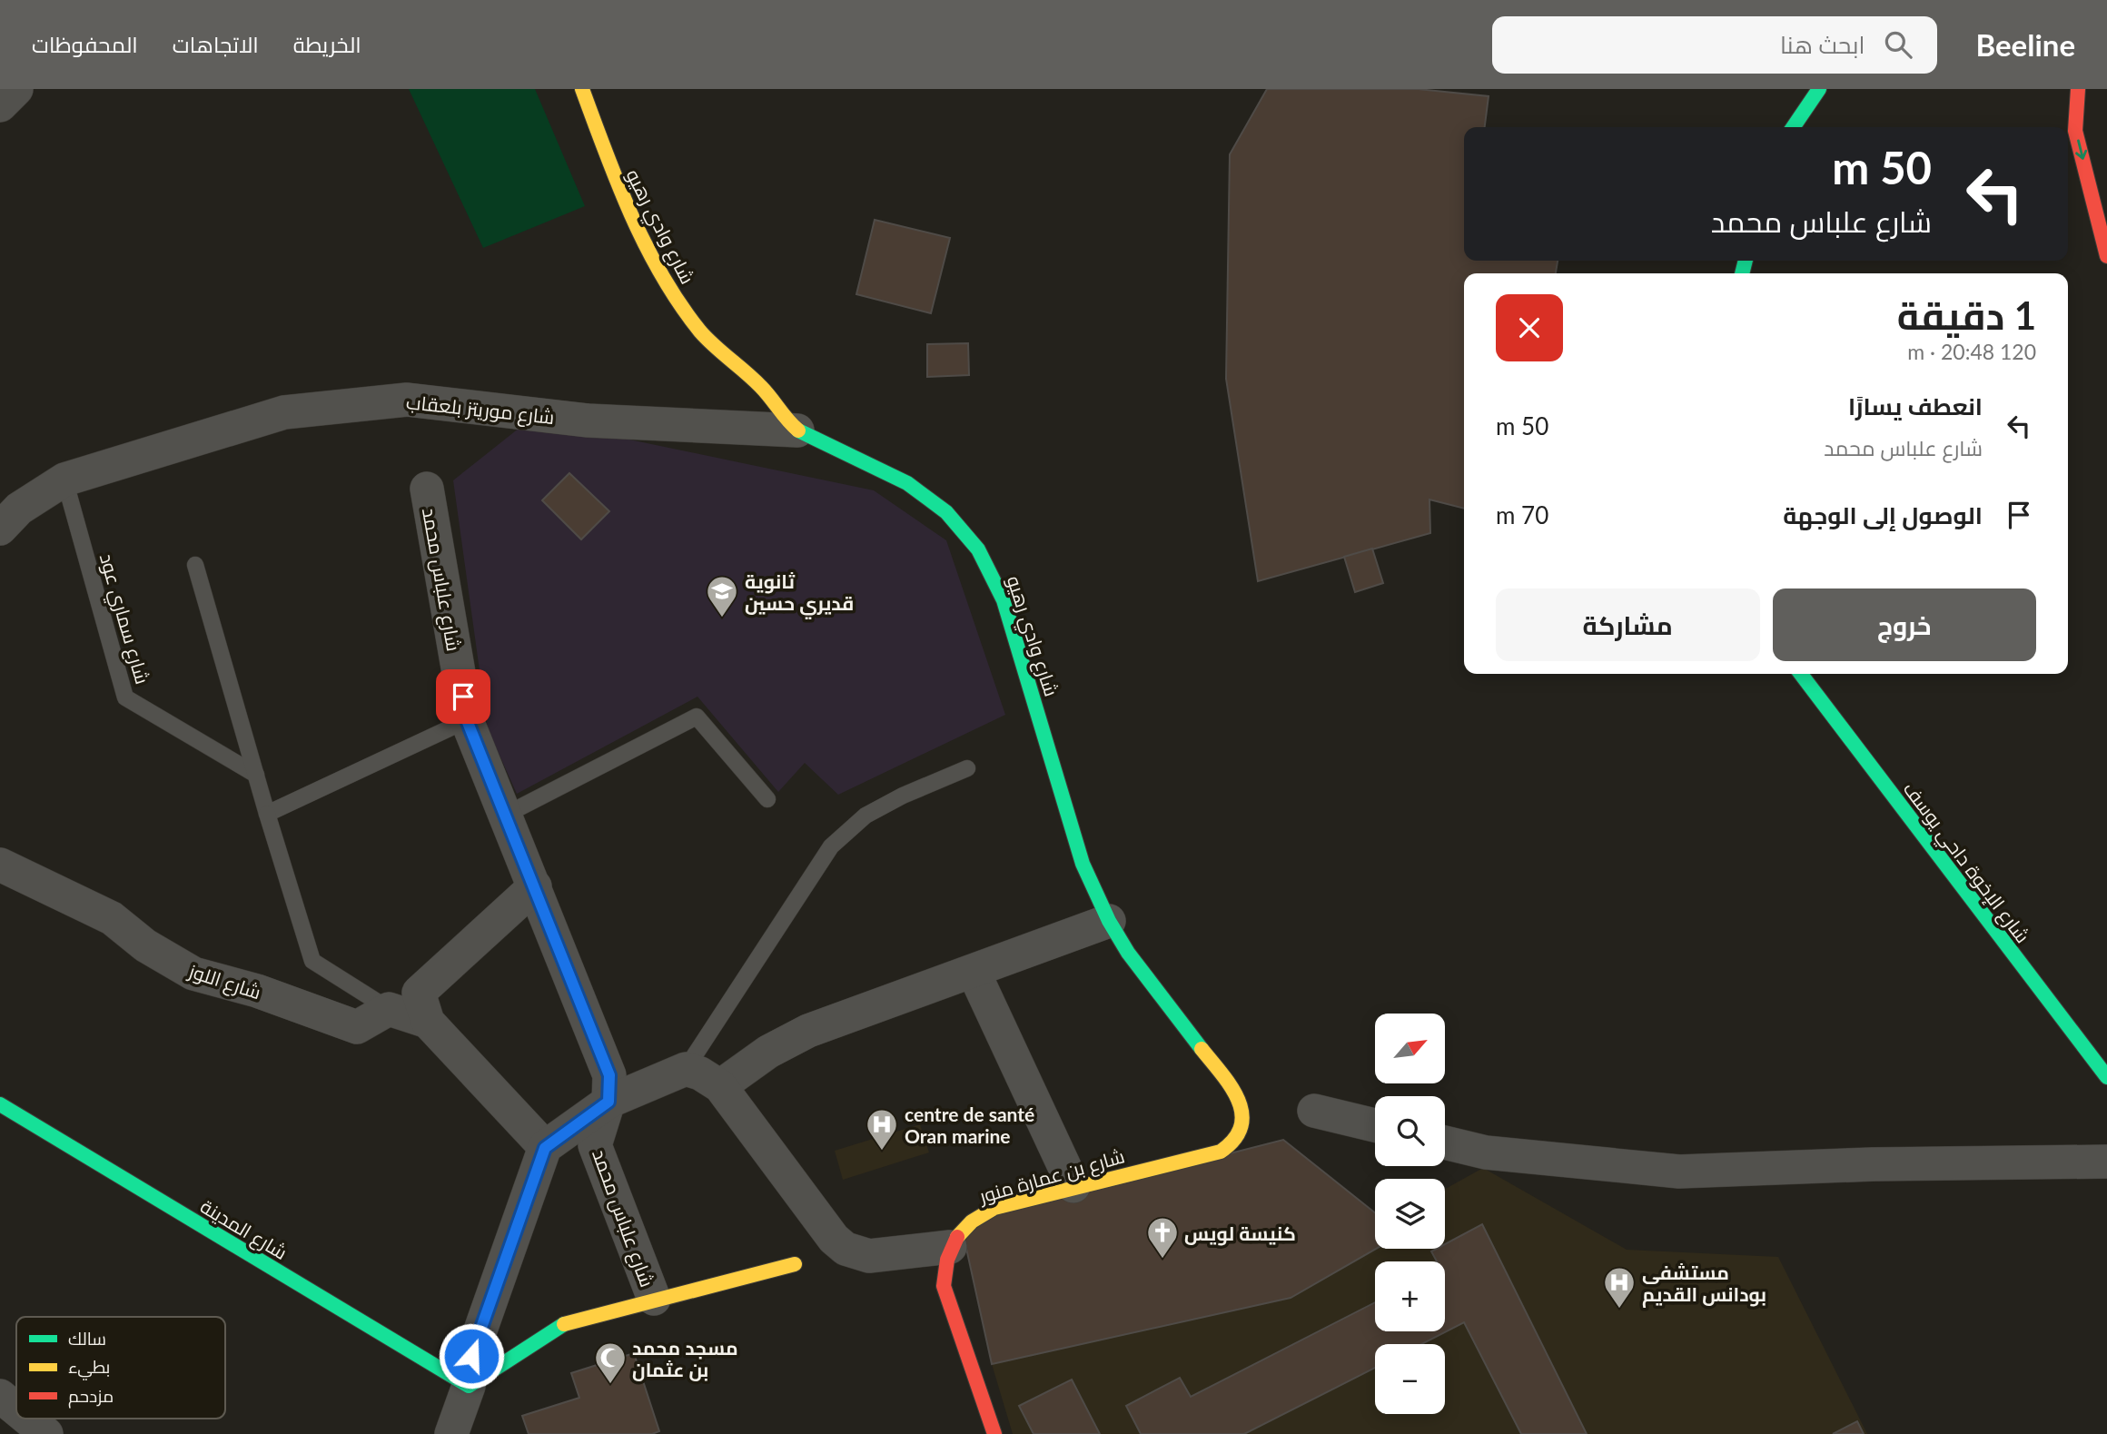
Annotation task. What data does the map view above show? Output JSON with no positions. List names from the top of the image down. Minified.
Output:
{"streets":{"street":["شارع وادي رهيو","شارع موريتز بلعقاب","شارع علباس محمد","شارع الإخوة داحي يوسف","شارع اللوز","شارع بن عمارة منور","شارع المدينة"],"lane":["شارع سماري عود"]},"crossings":[["شارع وادي رهيو","شارع موريتز بلعقاب"],["شارع وادي رهيو","شارع بن عمارة منور"],["شارع موريتز بلعقاب","شارع سماري عود"]],"places":{"school or university":["ثانوية قديري حسين"],"hospital":["centre de santé Oran marine","مستشفى بودانس القديم"],"church":["كنيسة لويس"],"mosque":["مسجد محمد بن عثمان"]},"legend":["سالك","بطيء","مزدحم"],"north":"top right","page":{"header":"Beeline","search":"ابحث هنا","nav":["الخريطة","الاتجاهات","المحفوظات"],"turn":["50 m","شارع علباس محمد"],"heading":["1 دقيقة","120 m · 20:48"],"list":[{"name":"انعطف يسارًا","note":"شارع علباس محمد","value":"50 m"},{"name":"الوصول إلى الوجهة","value":"70 m"}],"buttons":["خروج","مشاركة"],"map_buttons":["+","−"]}}
